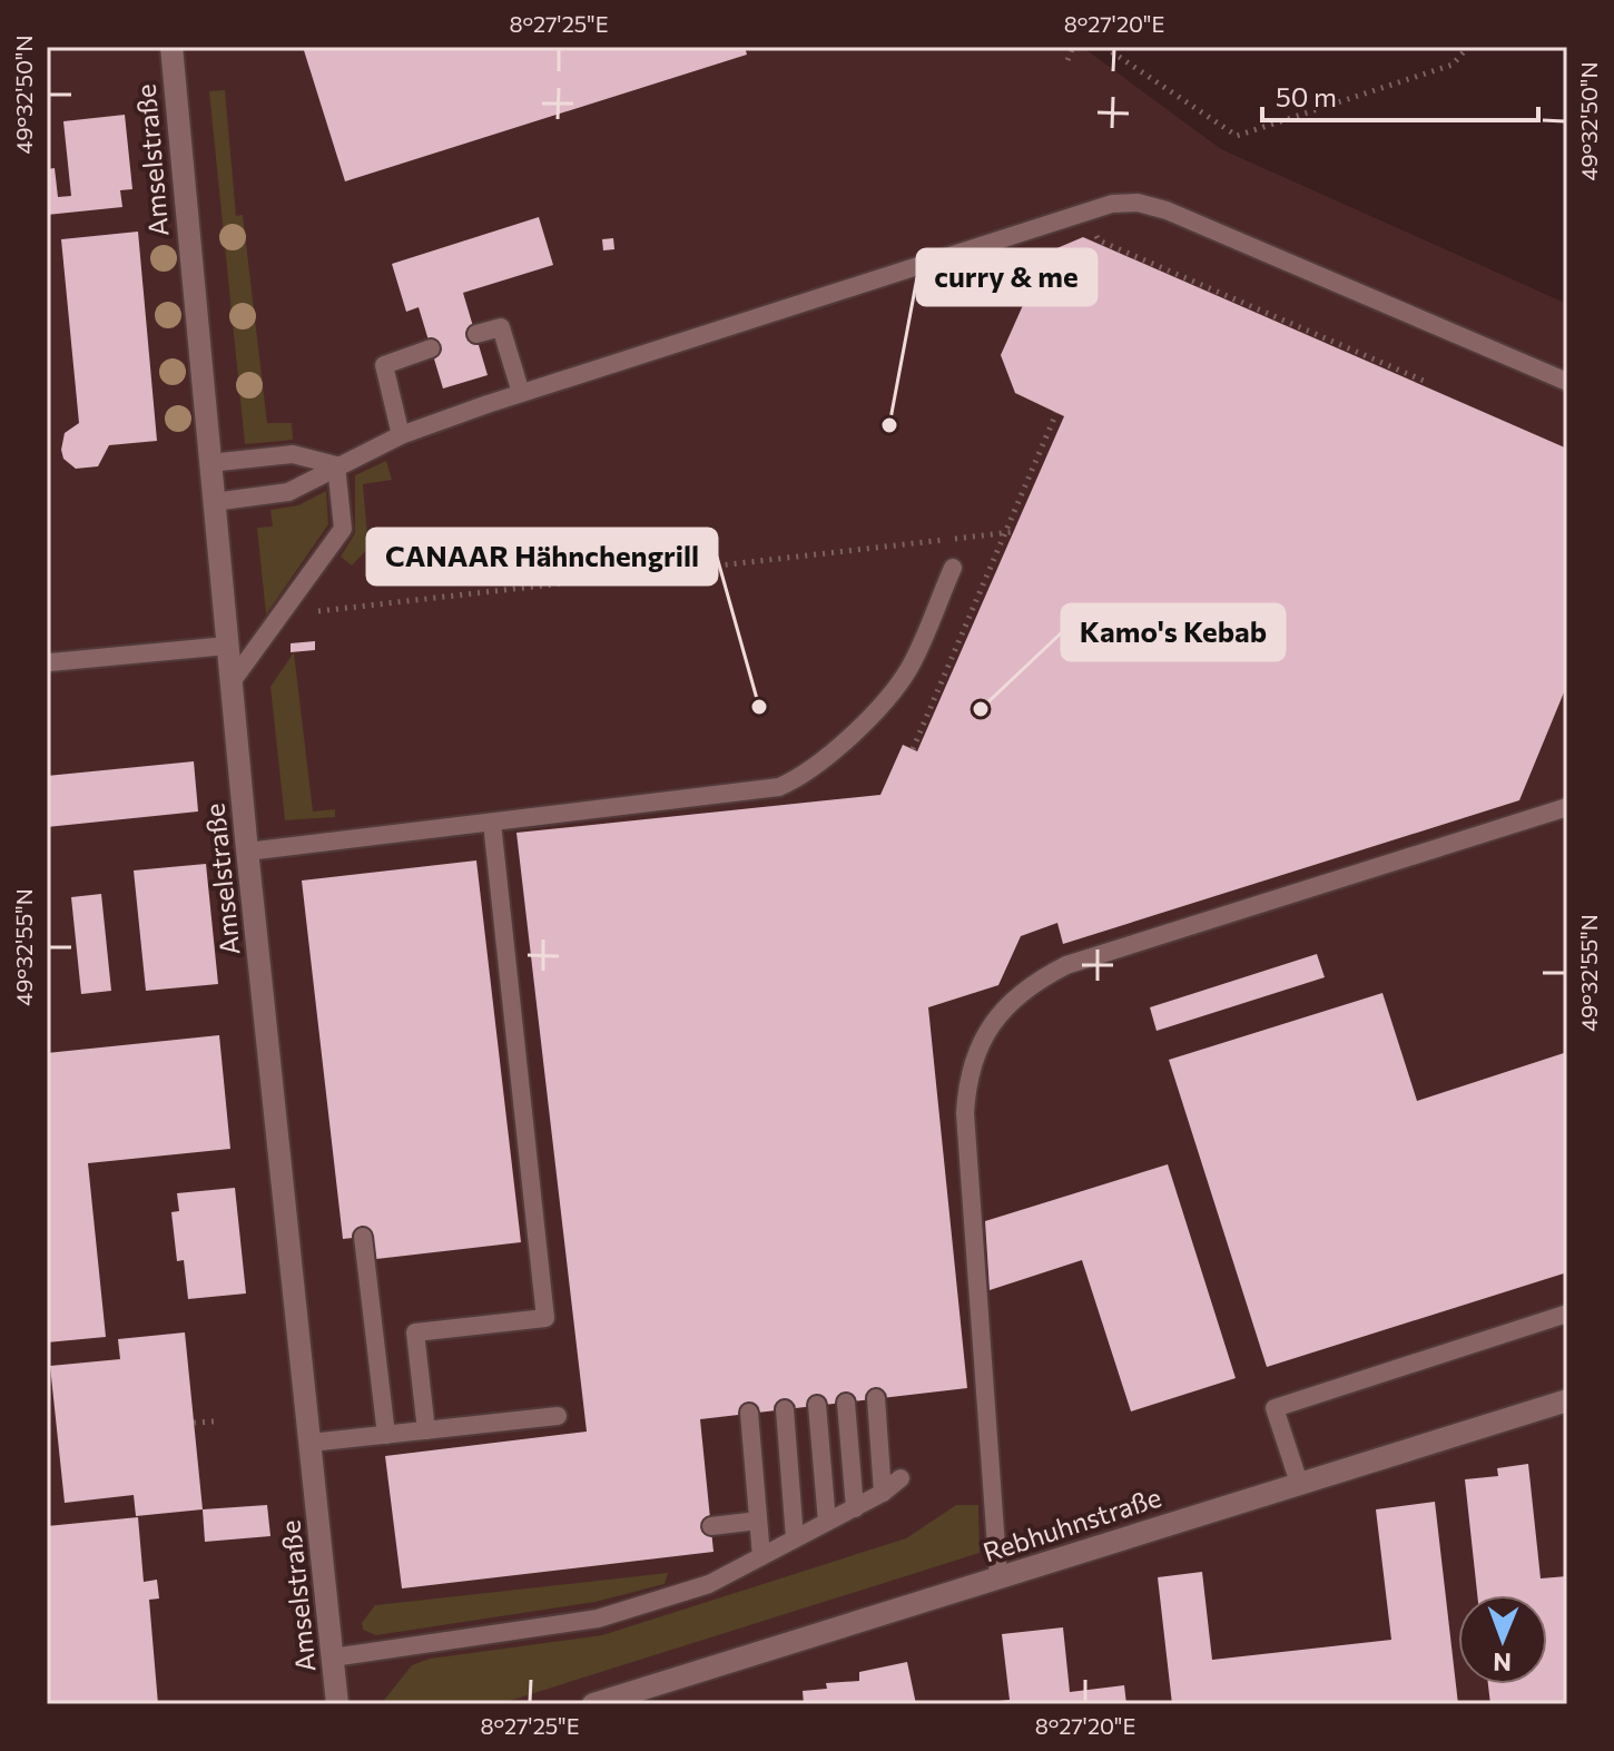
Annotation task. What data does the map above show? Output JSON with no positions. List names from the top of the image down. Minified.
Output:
{"streets":{"street":["Amselstraße","Rebhuhnstraße"]},"places":["curry & me","CANAAR Hähnchengrill","Kamo's Kebab"],"scale_bar":"50 m","north":"bottom","coordinates":["8°27'25\"E","8°27'20\"E","49°32'50\"N","49°32'55\"N"]}
